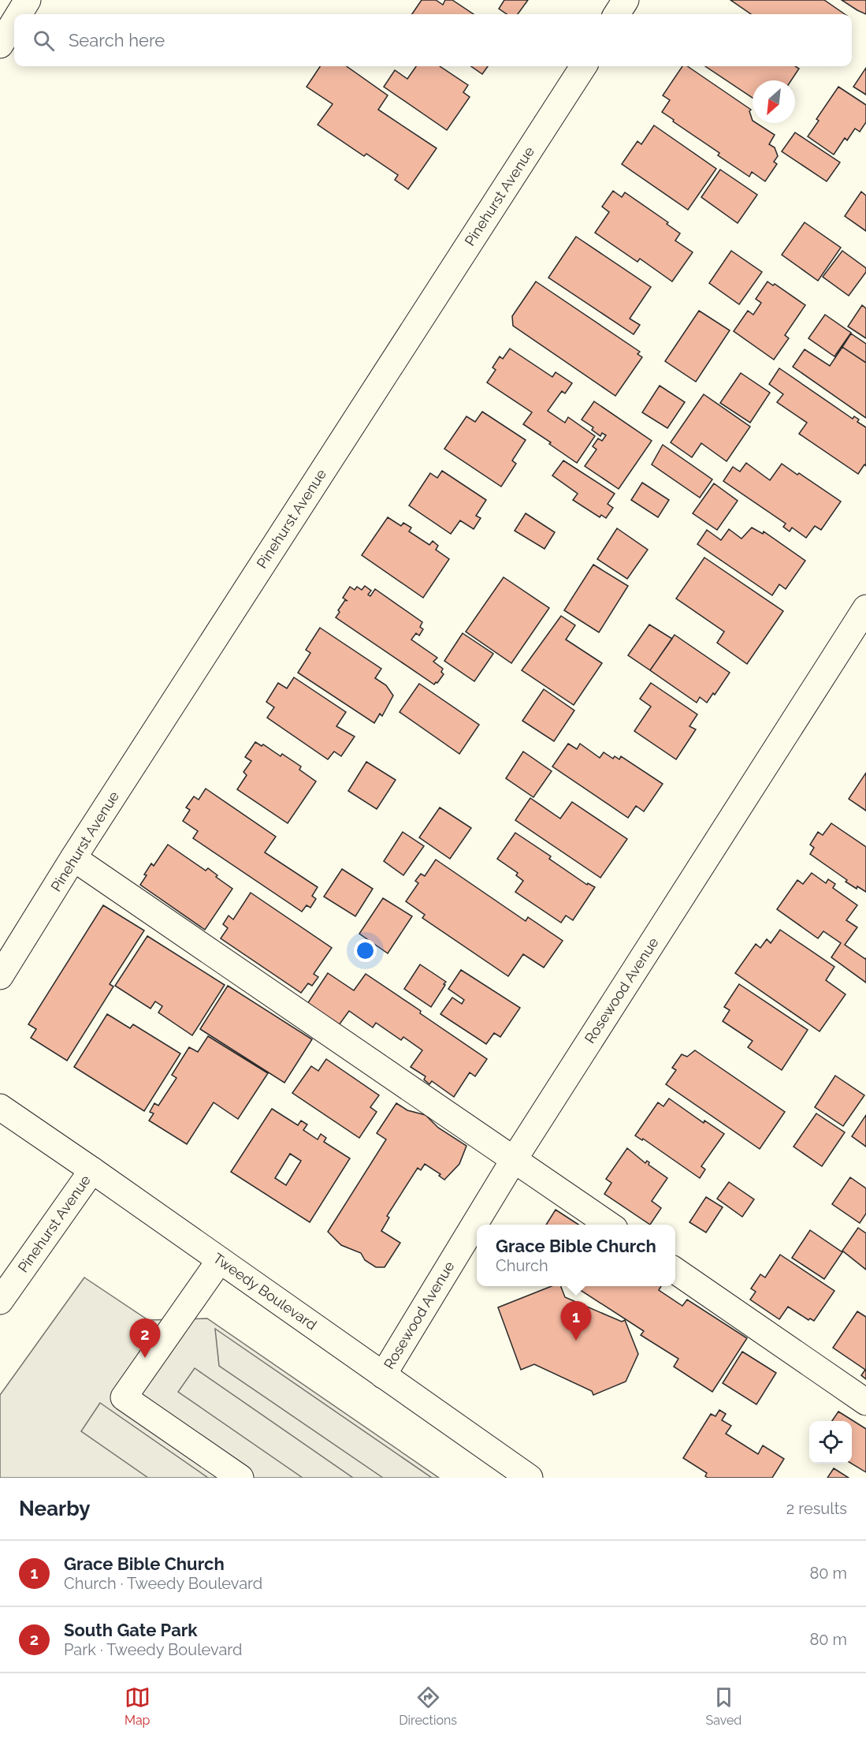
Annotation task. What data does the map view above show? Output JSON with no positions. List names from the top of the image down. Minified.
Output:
{"streets":{"street":["Pinehurst Avenue","Rosewood Avenue","Tweedy Boulevard"]},"crossings":[["Pinehurst Avenue","Tweedy Boulevard"],["Rosewood Avenue","Tweedy Boulevard"]],"north":"bottom left","page":{"search":"Search here","popup":["Grace Bible Church","Church"],"pins":["1","2"],"heading":["Nearby","2 results"],"list":[{"mark":"1","name":"Grace Bible Church","note":"Church · Tweedy Boulevard","value":"80 m"},{"mark":"2","name":"South Gate Park","note":"Park · Tweedy Boulevard","value":"80 m"}],"nav":["Map","Directions","Saved"]}}
